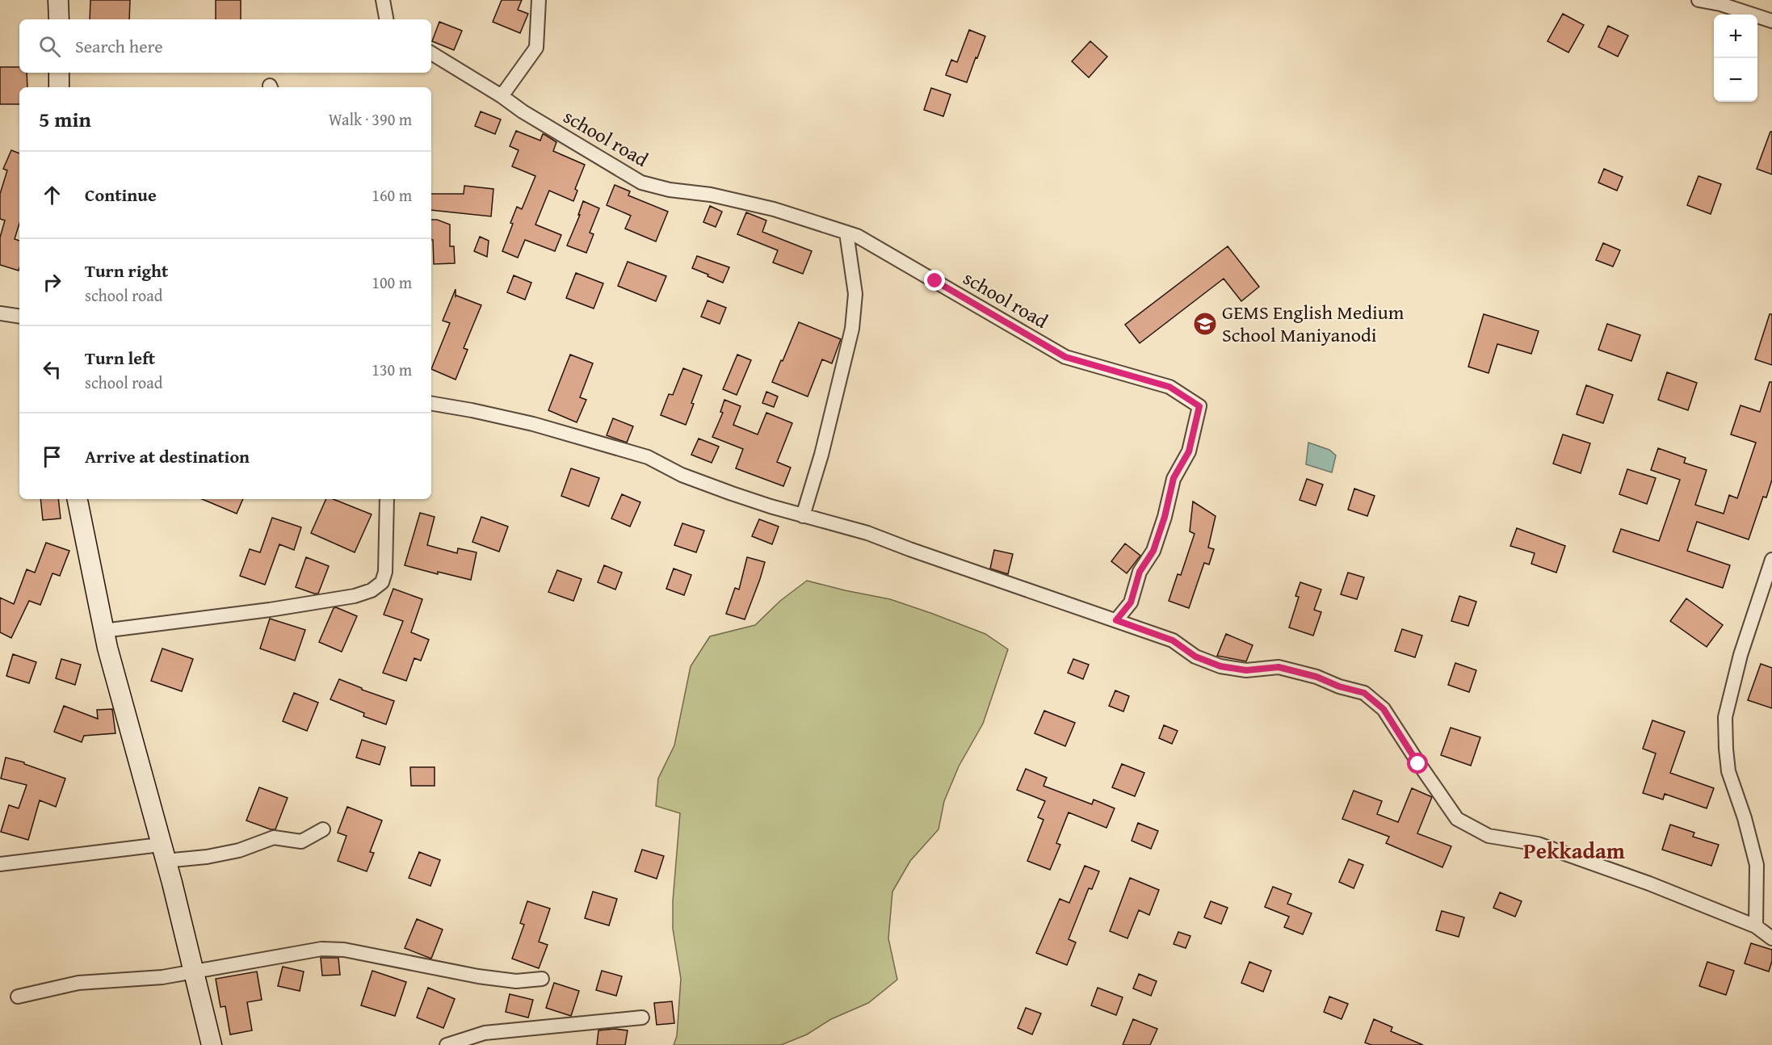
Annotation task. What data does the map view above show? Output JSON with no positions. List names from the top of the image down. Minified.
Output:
{"streets":{"street":["school road"]},"districts":["Pekkadam"],"places":{"school or university":["GEMS English Medium School Maniyanodi"]},"page":{"map_buttons":["+","−"],"search":"Search here","heading":["5 min","Walk · 390 m"],"list":[["Continue","160 m"],["Turn right","school road","100 m"],["Turn left","school road","130 m"],"Arrive at destination"]}}
